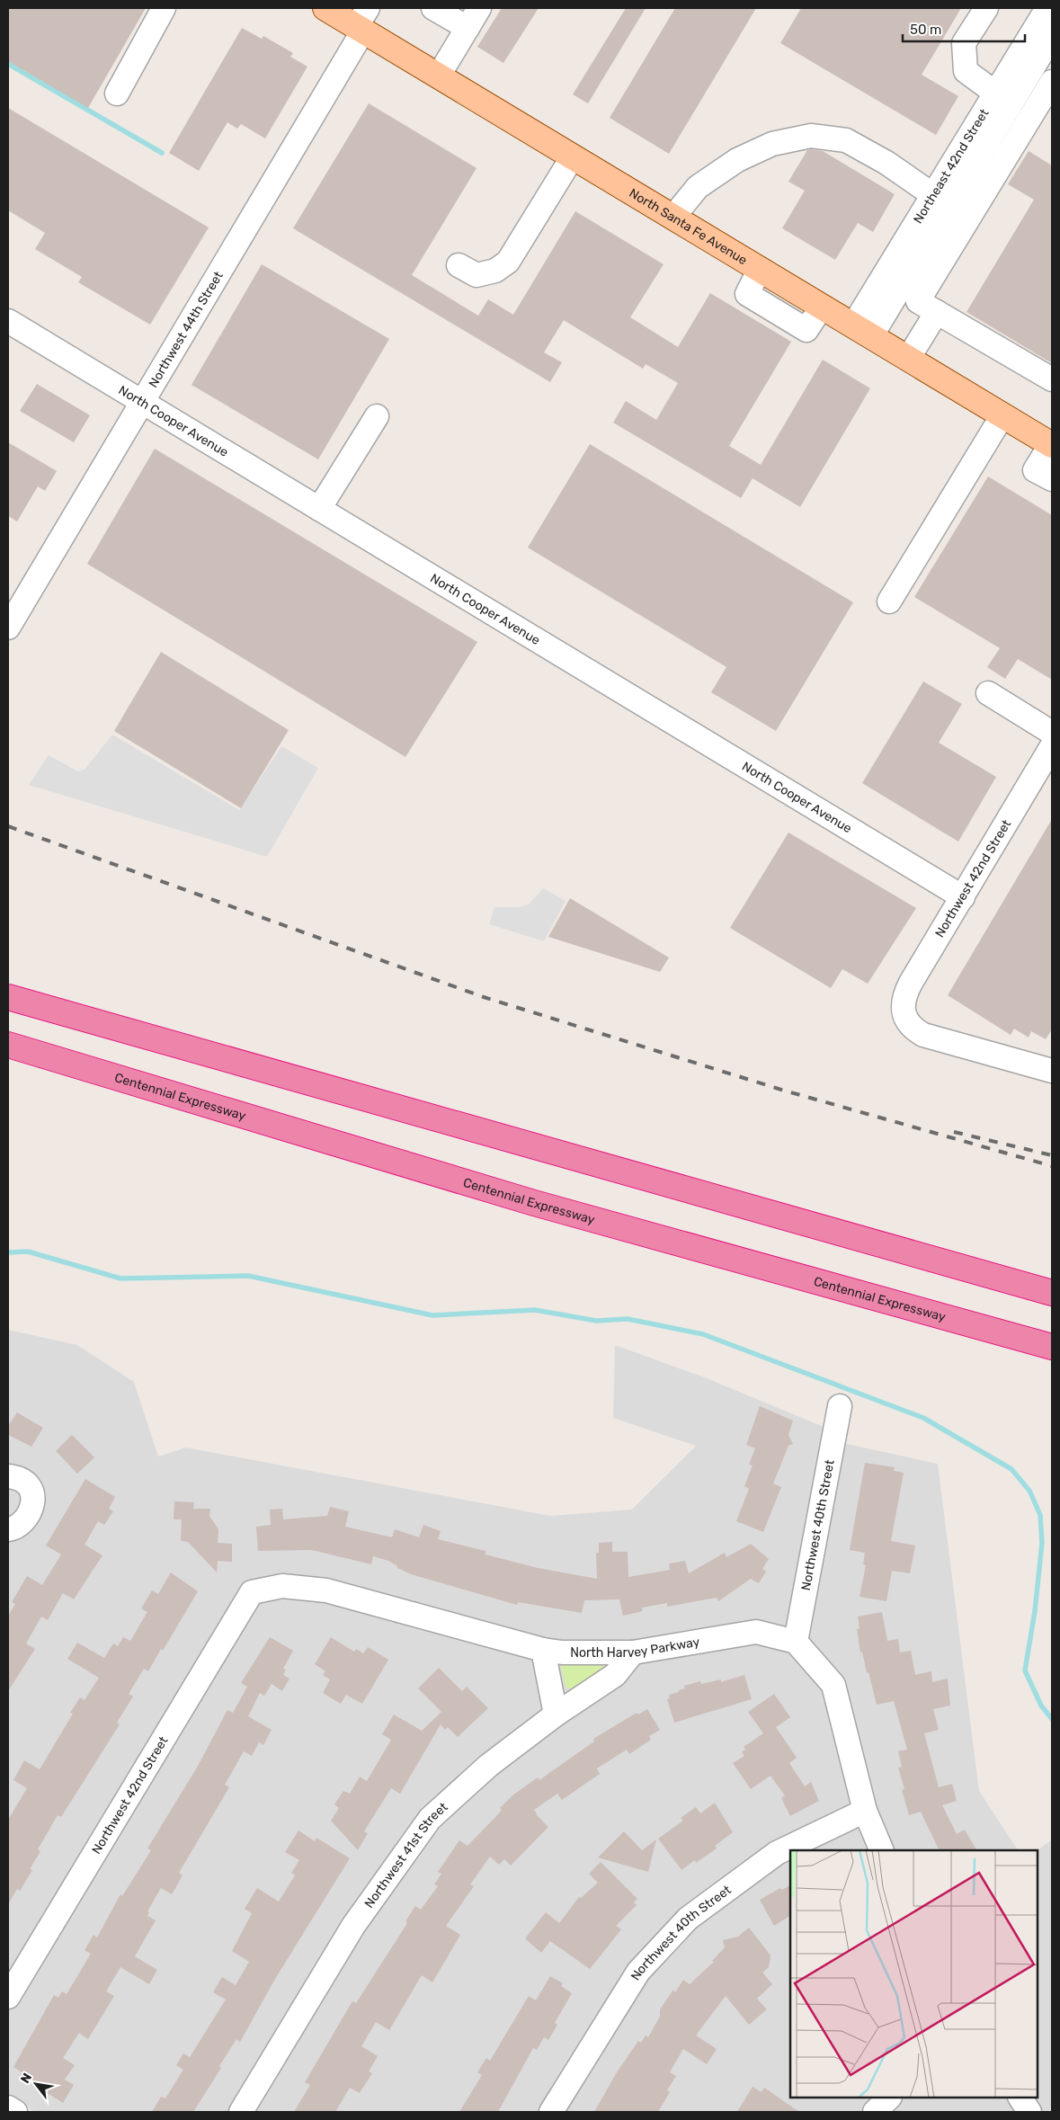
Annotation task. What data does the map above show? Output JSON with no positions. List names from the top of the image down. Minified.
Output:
{"streets":{"highway":["Centennial Expressway"],"main road":["North Santa Fe Avenue"],"street":["Northeast 42nd Street","Northwest 44th Street","North Cooper Avenue","Northwest 42nd Street","Northwest 40th Street","North Harvey Parkway","Northwest 41st Street"]},"crossings":[["Northeast 42nd Street","North Santa Fe Avenue"],["North Santa Fe Avenue","Northwest 44th Street"],["Northwest 44th Street","North Cooper Avenue"],["North Cooper Avenue","Northwest 42nd Street"],["Northwest 42nd Street","North Harvey Parkway"],["Northwest 40th Street","North Harvey Parkway"],["North Harvey Parkway","Northwest 41st Street"]],"scale_bar":"50 m","north":"top left"}
